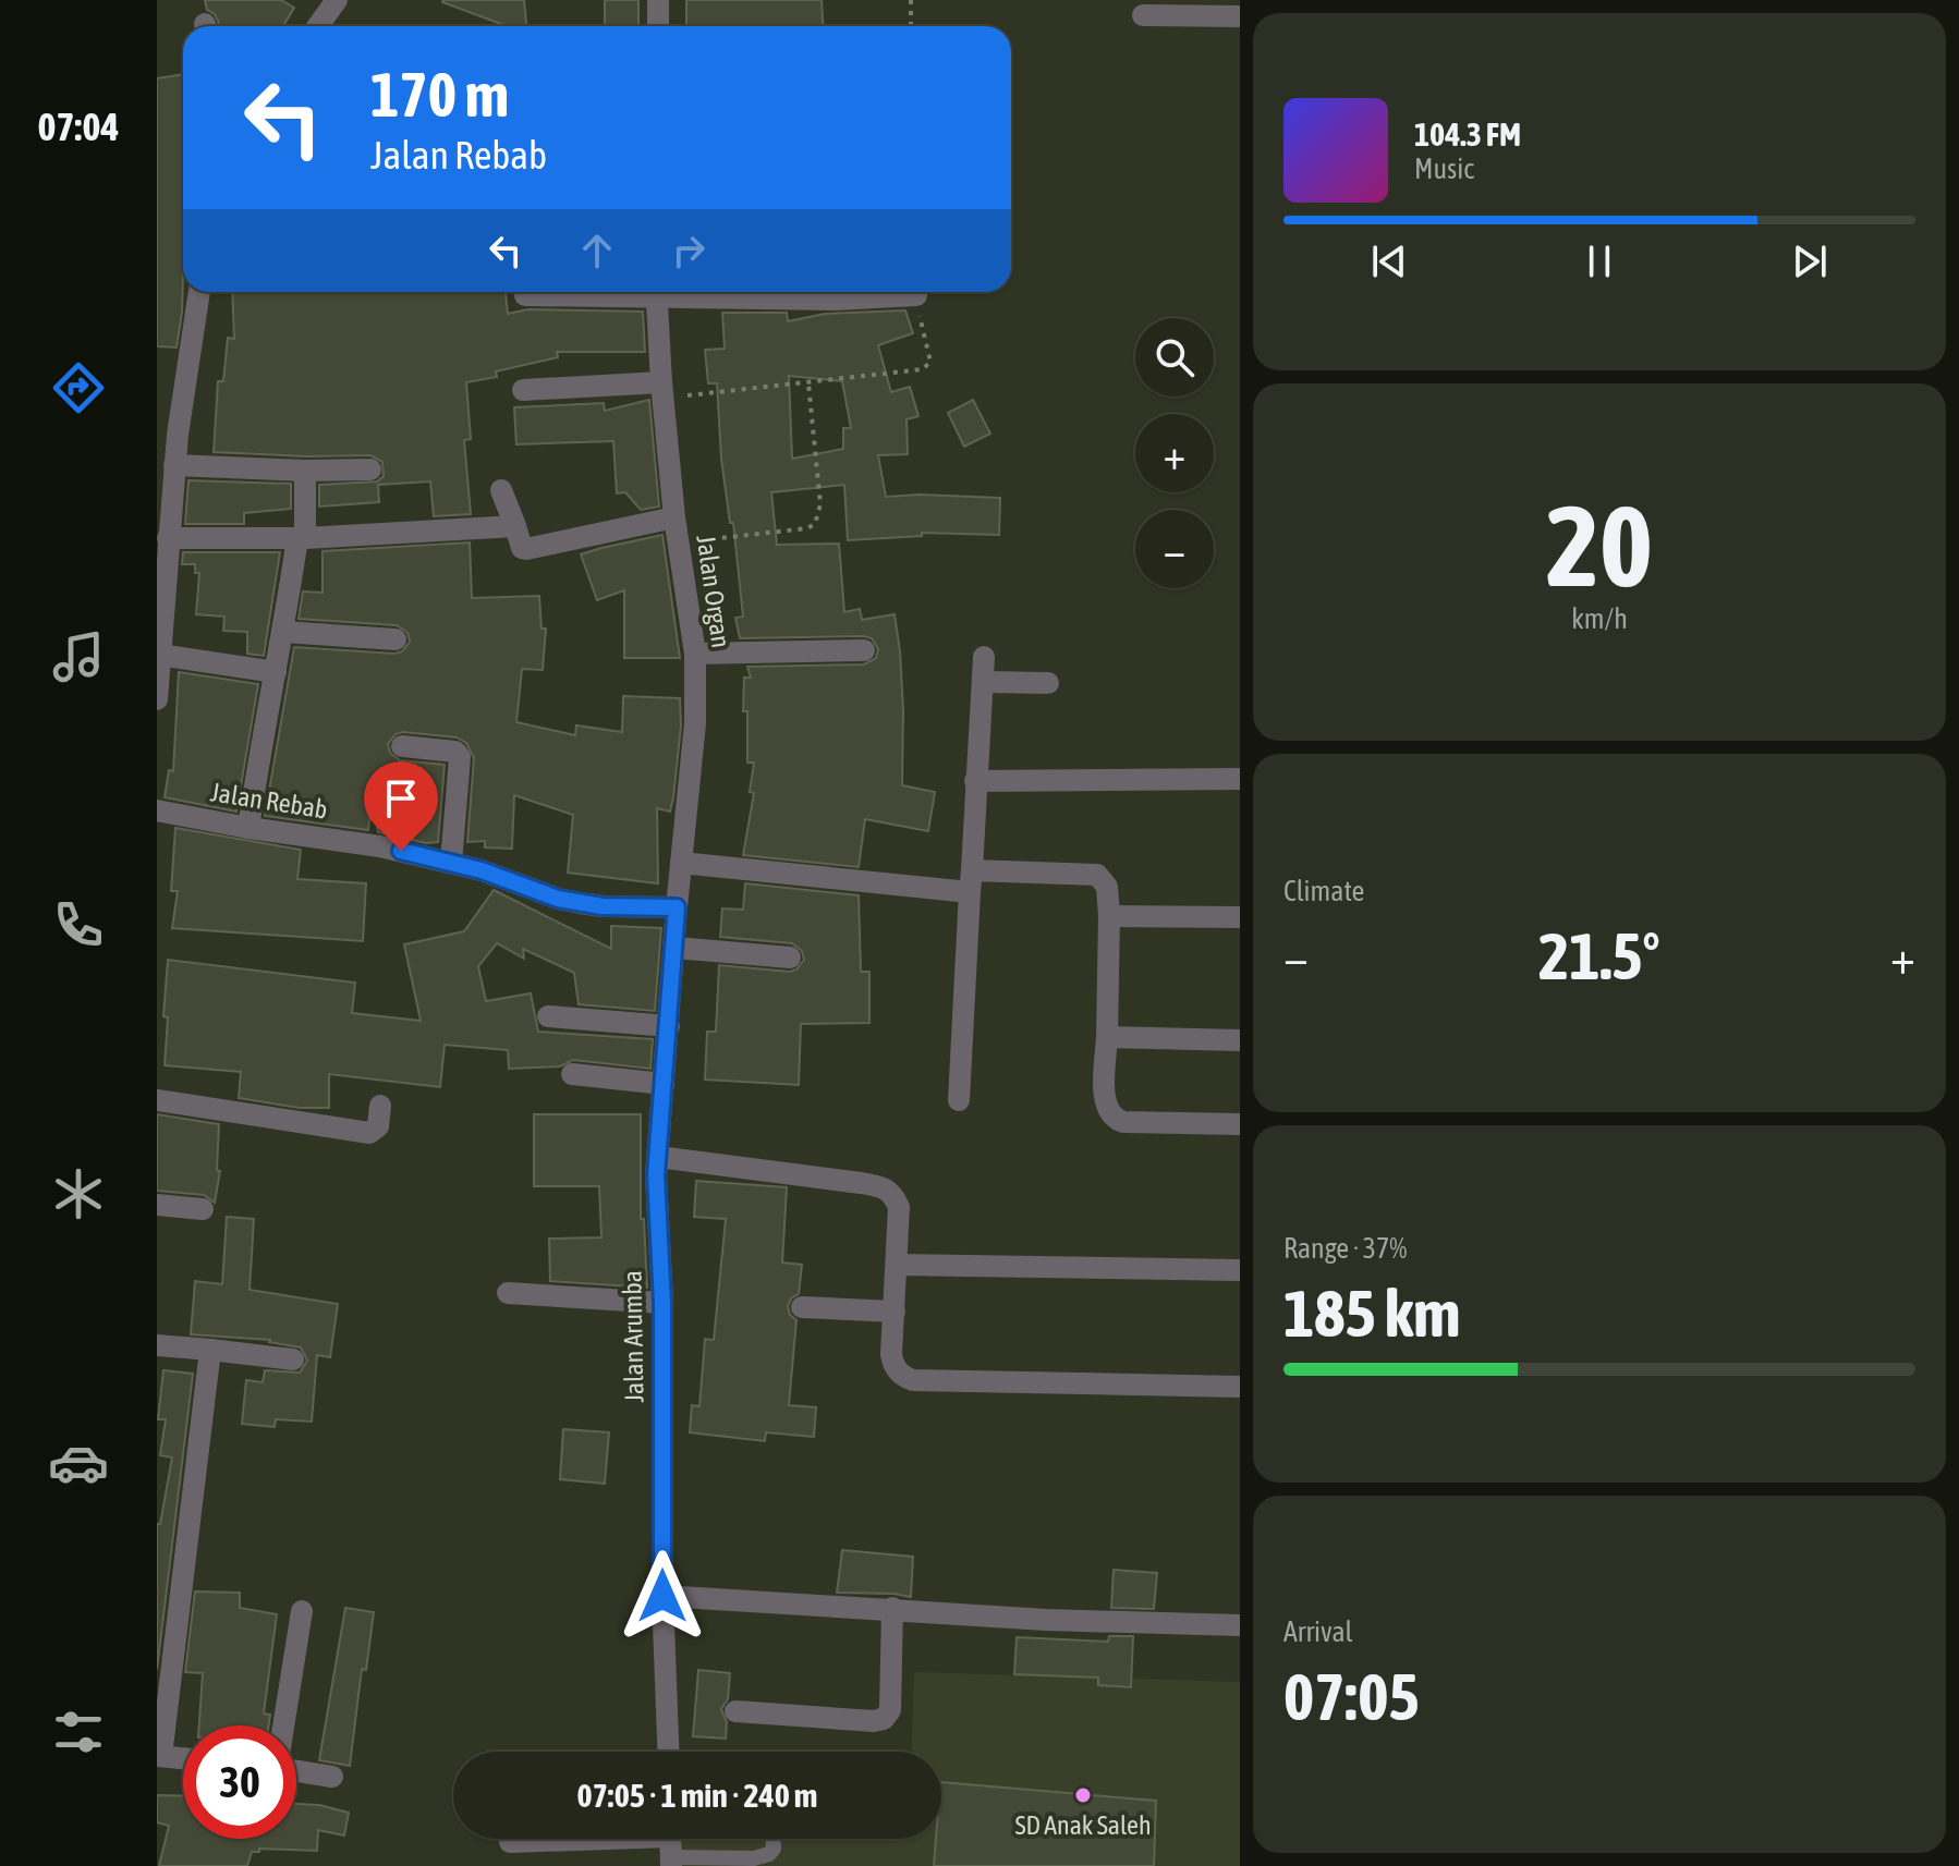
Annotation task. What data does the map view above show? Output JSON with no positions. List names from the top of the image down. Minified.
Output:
{"streets":{"street":["Jalan Organ","Jalan Rebab","Jalan Arumba"]},"crossings":[["Jalan Organ","Jalan Rebab"],["Jalan Organ","Jalan Arumba"],["Jalan Rebab","Jalan Arumba"]],"places":["SD Anak Saleh"],"page":{"tabs":"07:04","turn":["170 m","Jalan Rebab"],"song":["104.3 FM","Music"],"map_buttons":["+","−"],"tile":[["20","km/h"],"Climate",["Range · 37%","185 km"],["Arrival","07:05"]],"heat":["−","21.5°","+"],"limit":"30","trip":"07:05 · 1 min · 240 m"}}
